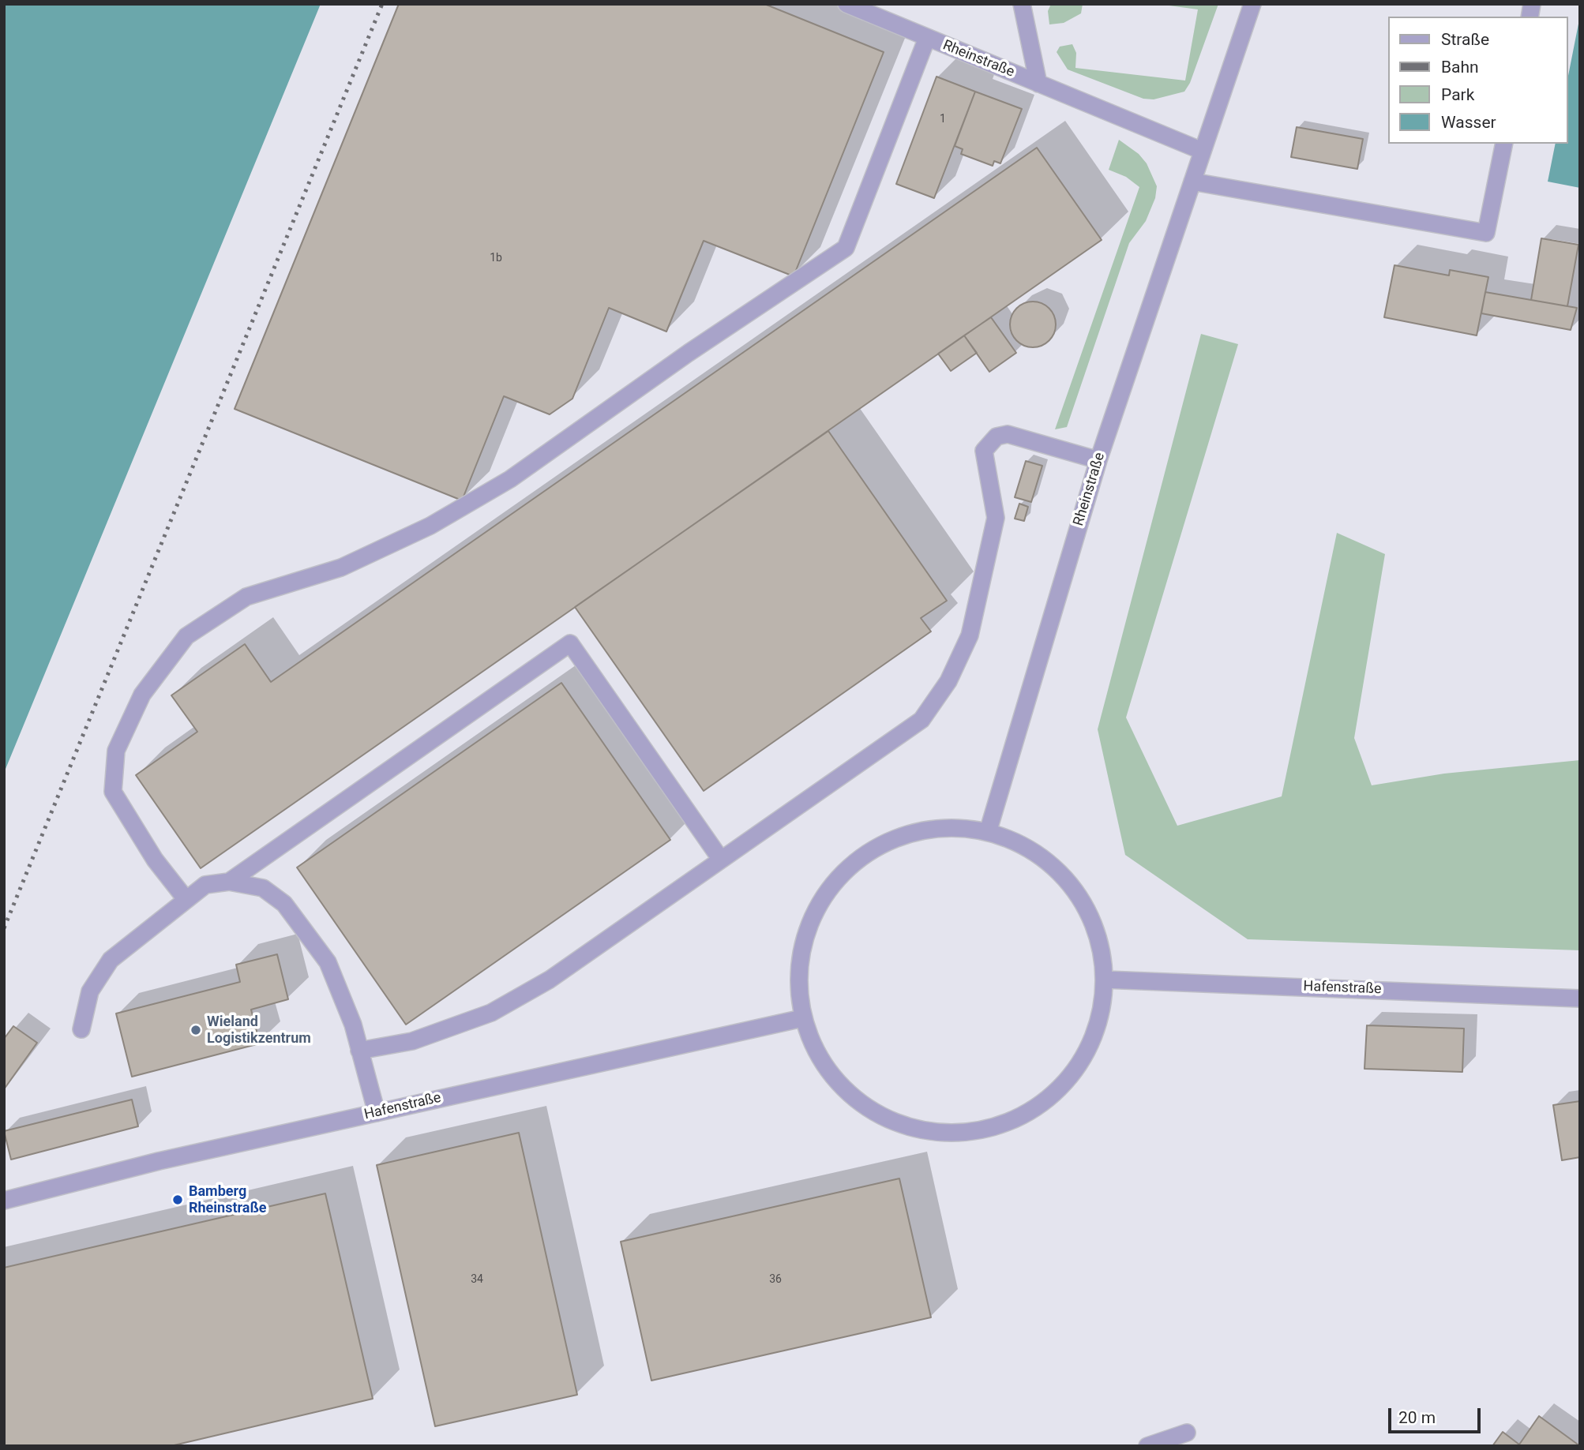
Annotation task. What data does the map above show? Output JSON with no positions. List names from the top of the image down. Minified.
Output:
{"streets":{"street":["Rheinstraße","Hafenstraße"]},"places":["Wieland Logistikzentrum","Bamberg Rheinstraße"],"house_numbers":["1","1b","34","36"],"legend":["Straße","Bahn","Park","Wasser"],"scale_bar":"20 m"}
